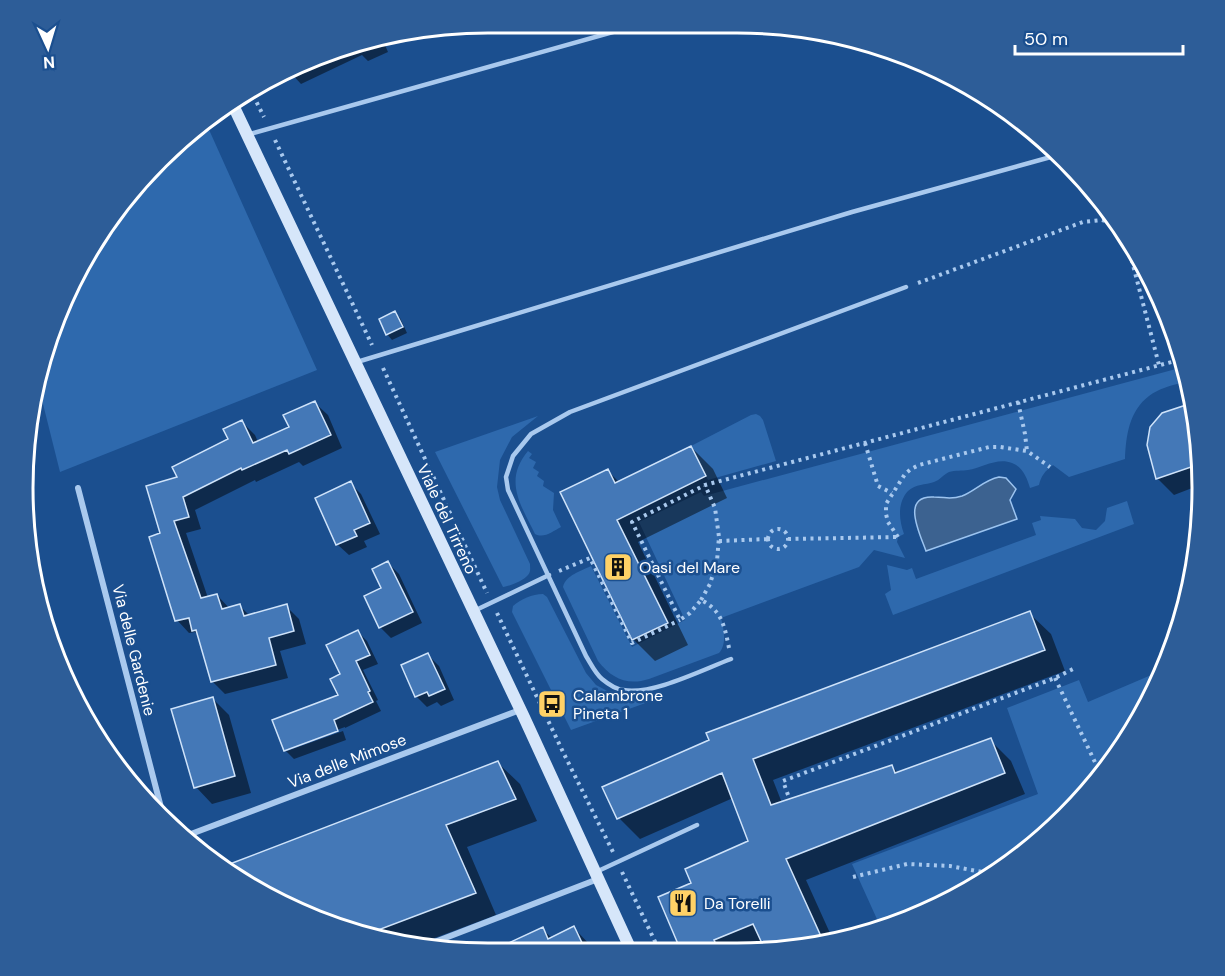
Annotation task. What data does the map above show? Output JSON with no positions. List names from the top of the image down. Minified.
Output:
{"streets":{"main road":["Viale del Tirreno"],"street":["Via delle Gardenie","Via delle Mimose"]},"crossings":[["Viale del Tirreno","Via delle Mimose"]],"places":{"building":["Oasi del Mare"],"bus stop":["Calambrone Pineta 1"],"restaurant":["Da Torelli"]},"scale_bar":"50 m","north":"bottom"}
